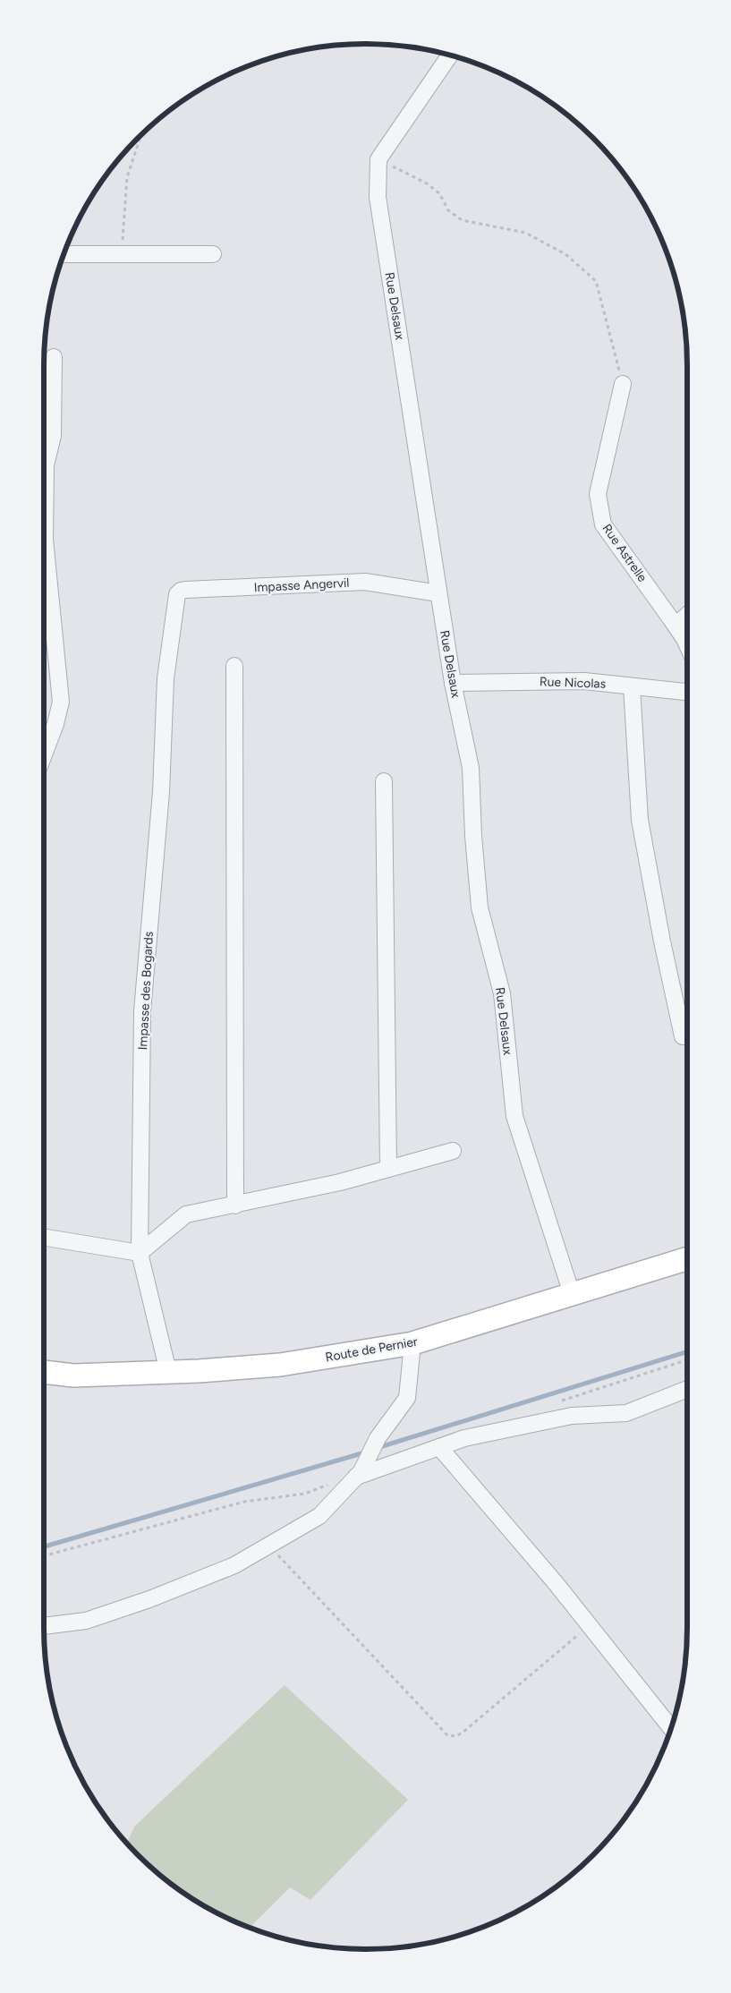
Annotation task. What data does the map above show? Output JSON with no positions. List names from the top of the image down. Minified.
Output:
{"streets":{"street":["Rue Delsaux","Rue Astrelle","Impasse Angervil","Rue Nicolas","Impasse des Bogards","Route de Pernier"]},"crossings":[["Rue Delsaux","Impasse Angervil"],["Rue Delsaux","Rue Nicolas"],["Rue Delsaux","Route de Pernier"],["Impasse Angervil","Impasse des Bogards"],["Impasse des Bogards","Route de Pernier"]]}
